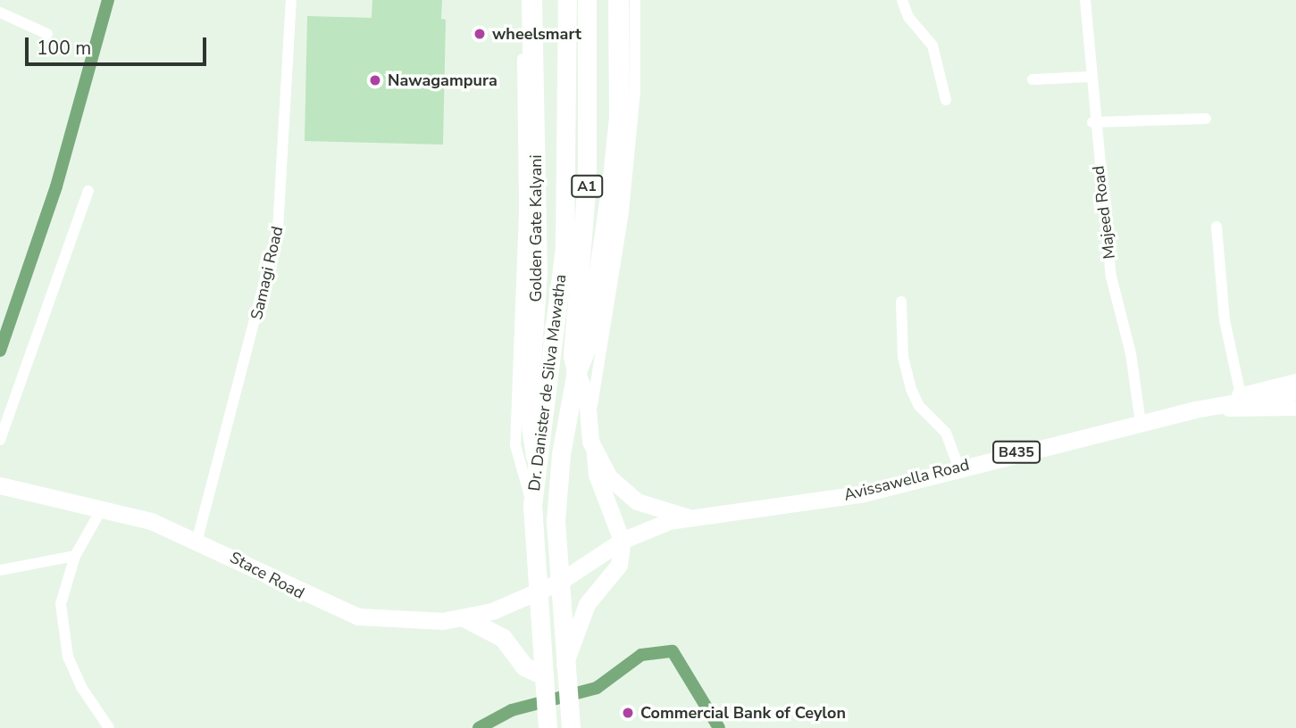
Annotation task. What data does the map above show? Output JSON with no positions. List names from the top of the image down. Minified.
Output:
{"streets":{"highway":["A1","Golden Gate Kalyani","Dr. Danister de Silva Mawatha"],"main road":["B435","Avissawella Road","Stace Road"],"street":["Majeed Road","Samagi Road"]},"crossings":[["Majeed Road","Avissawella Road"],["Golden Gate Kalyani","Dr. Danister de Silva Mawatha"],["Samagi Road","Stace Road"],["Dr. Danister de Silva Mawatha","Avissawella Road"],["Dr. Danister de Silva Mawatha","Stace Road"],["B435","Avissawella Road"],["Avissawella Road","Stace Road"]],"places":["wheelsmart","Nawagampura","Commercial Bank of Ceylon"],"scale_bar":"100 m"}
